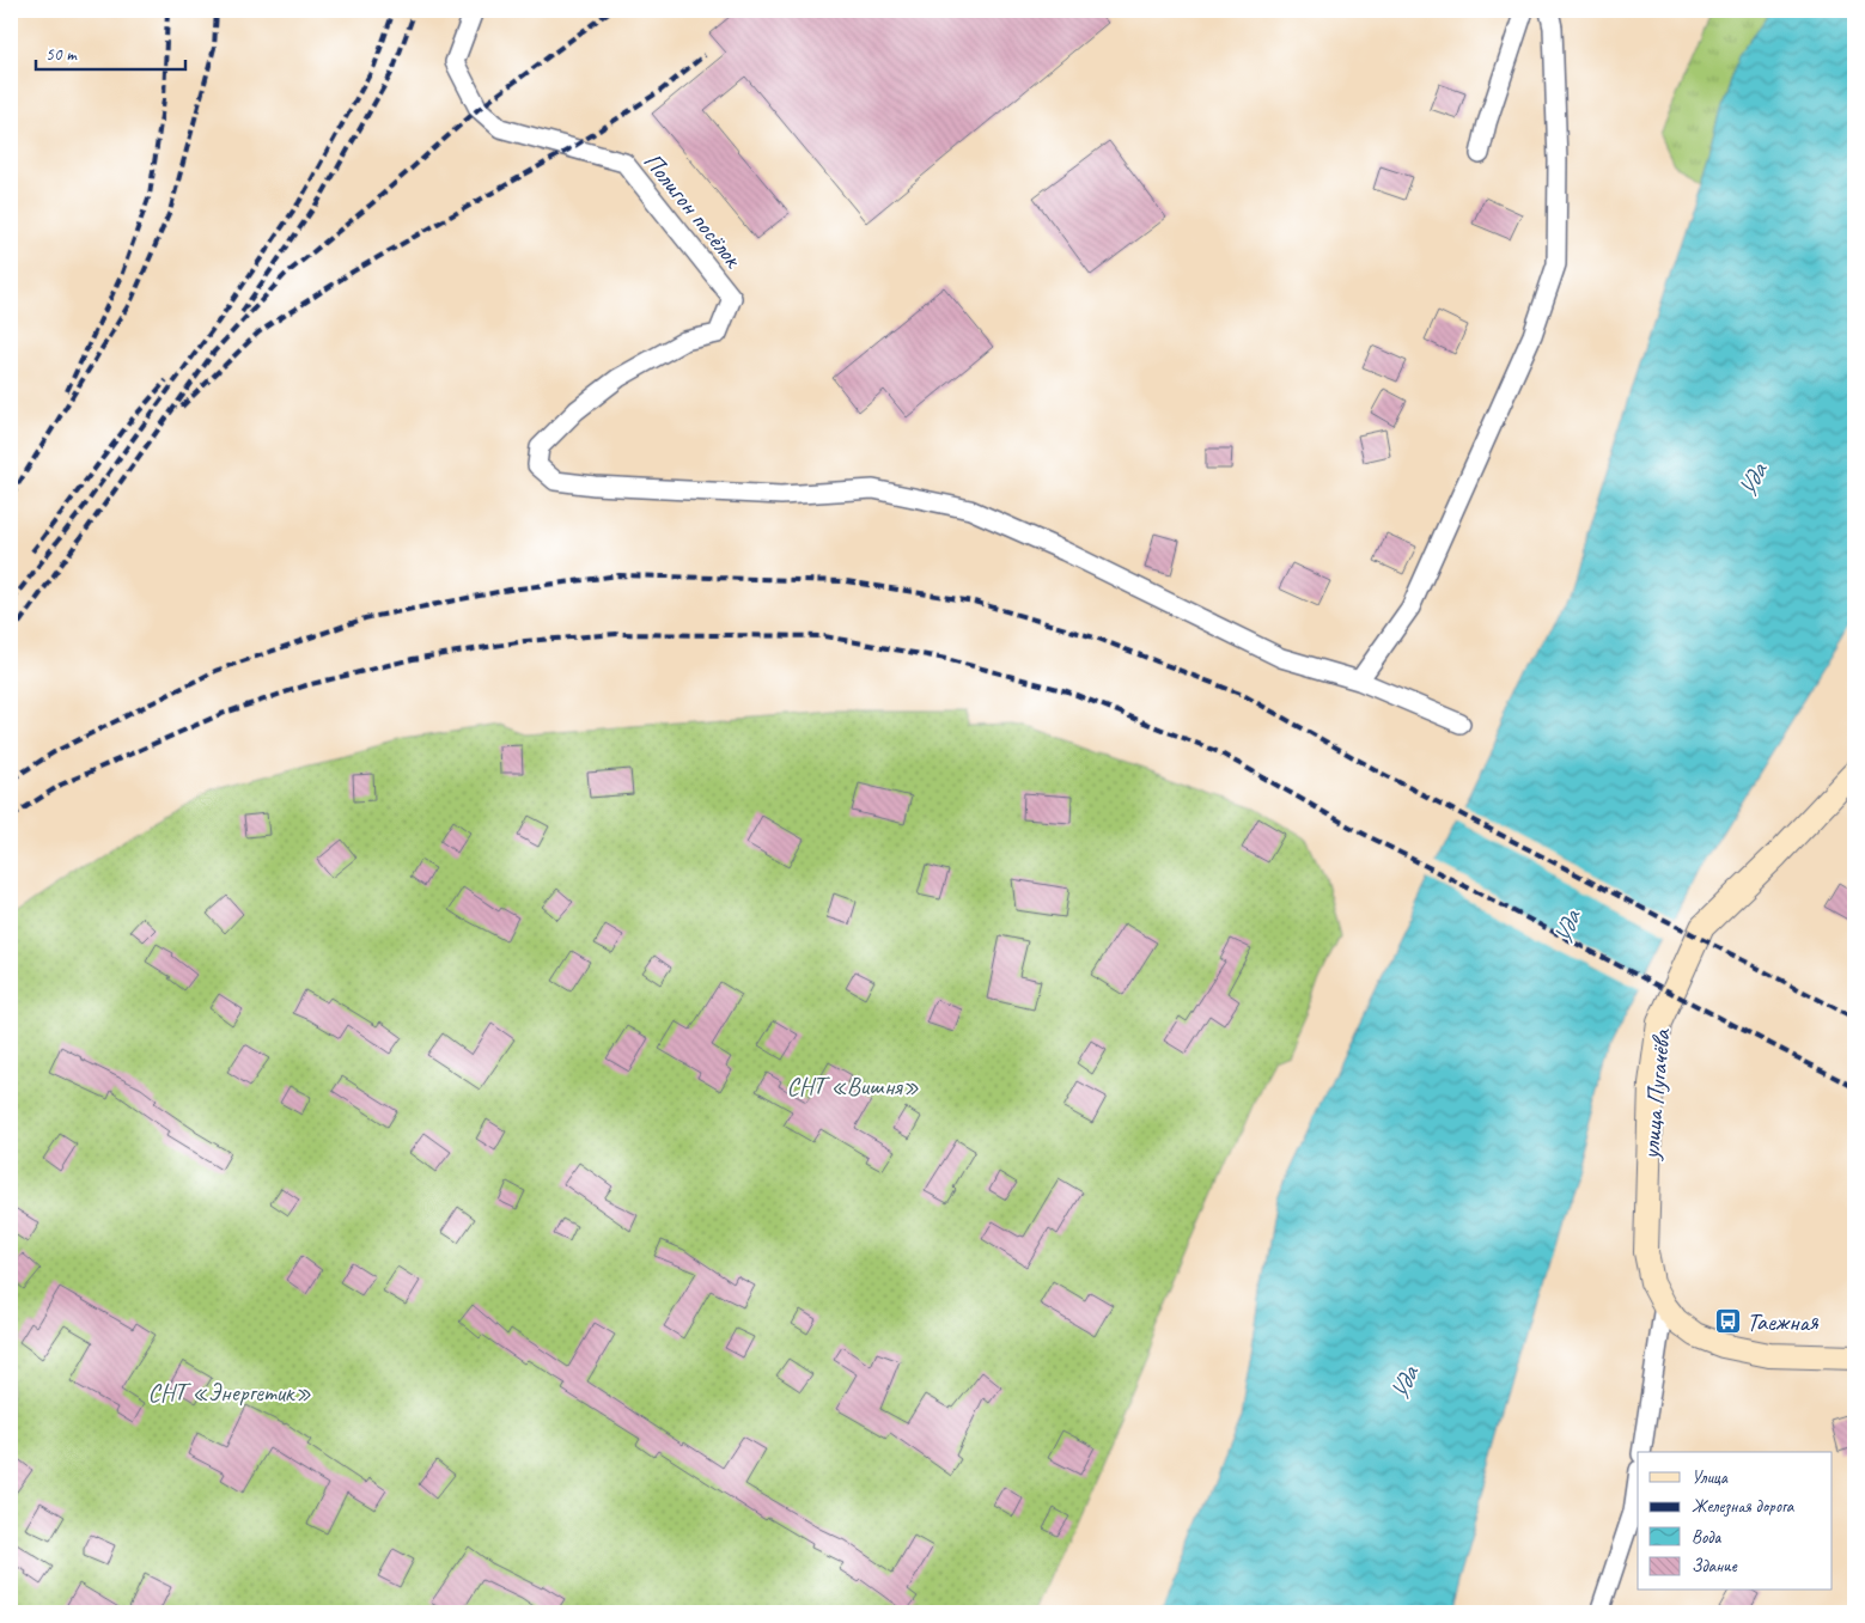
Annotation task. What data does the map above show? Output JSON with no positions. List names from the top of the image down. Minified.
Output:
{"streets":{"street":["Полигон посёлок","улица Пугачёва"]},"water":["Уда"],"parks":["СНТ «Вишня»","СНТ «Энергетик»"],"places":{"bus stop":["Таежная"]},"legend":["Улица","Железная дорога","Вода","Здание"],"scale_bar":"50 m"}
